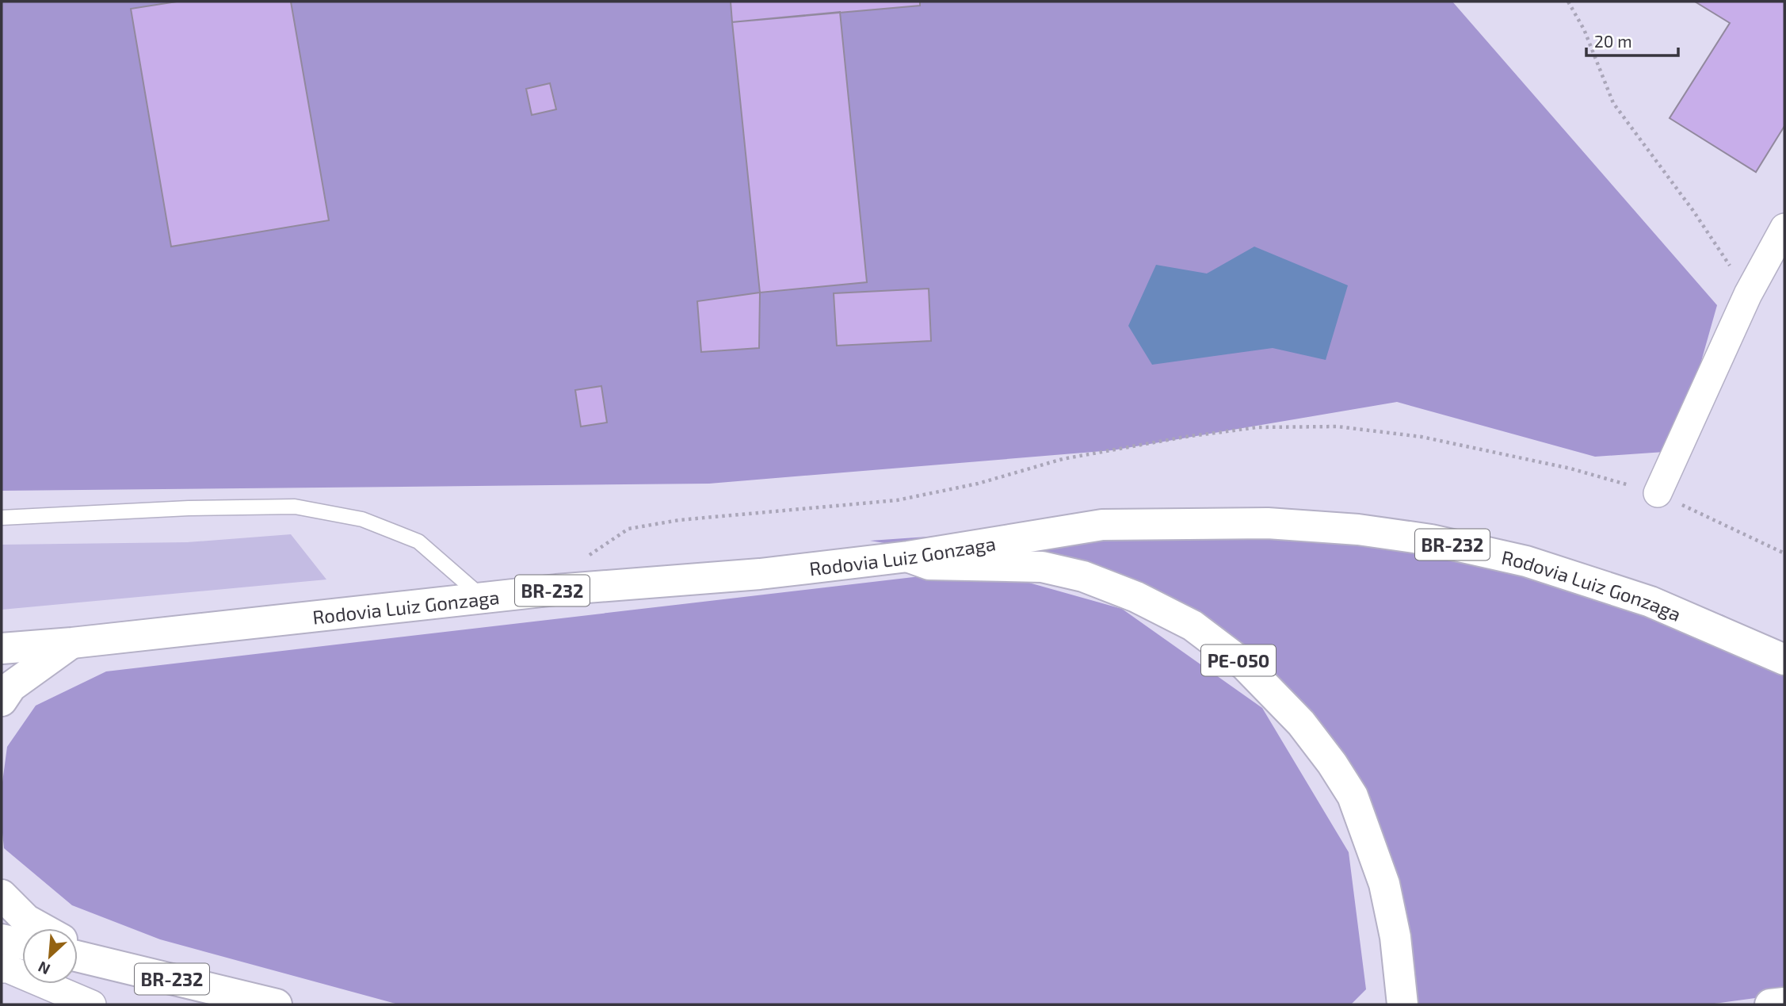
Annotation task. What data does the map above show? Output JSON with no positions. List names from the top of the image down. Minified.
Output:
{"streets":{"main road":["BR-232","Rodovia Luiz Gonzaga","PE-050"]},"crossings":[["Rodovia Luiz Gonzaga","PE-050"]],"scale_bar":"20 m","north":"bottom left"}
